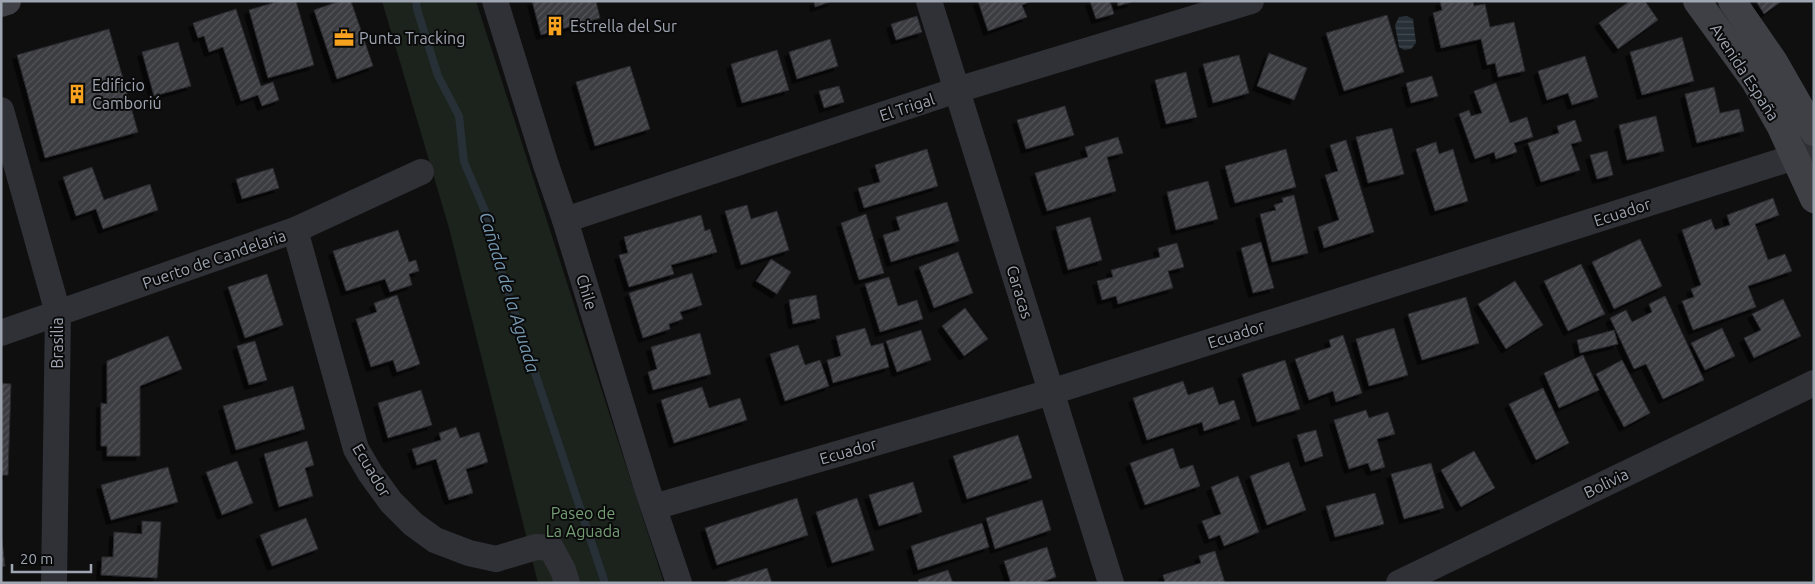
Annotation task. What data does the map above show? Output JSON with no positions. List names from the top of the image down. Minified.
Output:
{"streets":{"main road":["Avenida España"],"street":["El Trigal","Ecuador","Puerto de Candelaria","Chile","Caracas","Brasilia","Bolivia"]},"crossings":[["Avenida España","Ecuador"],["El Trigal","Chile"],["El Trigal","Caracas"],["Ecuador","Puerto de Candelaria"],["Ecuador","Chile"],["Ecuador","Caracas"],["Puerto de Candelaria","Brasilia"]],"water":["Cañada de la Aguada"],"parks":["Paseo de La Aguada"],"places":{"building":["Estrella del Sur","Edificio Camboriú"],"office":["Punta Tracking"]},"scale_bar":"20 m"}
